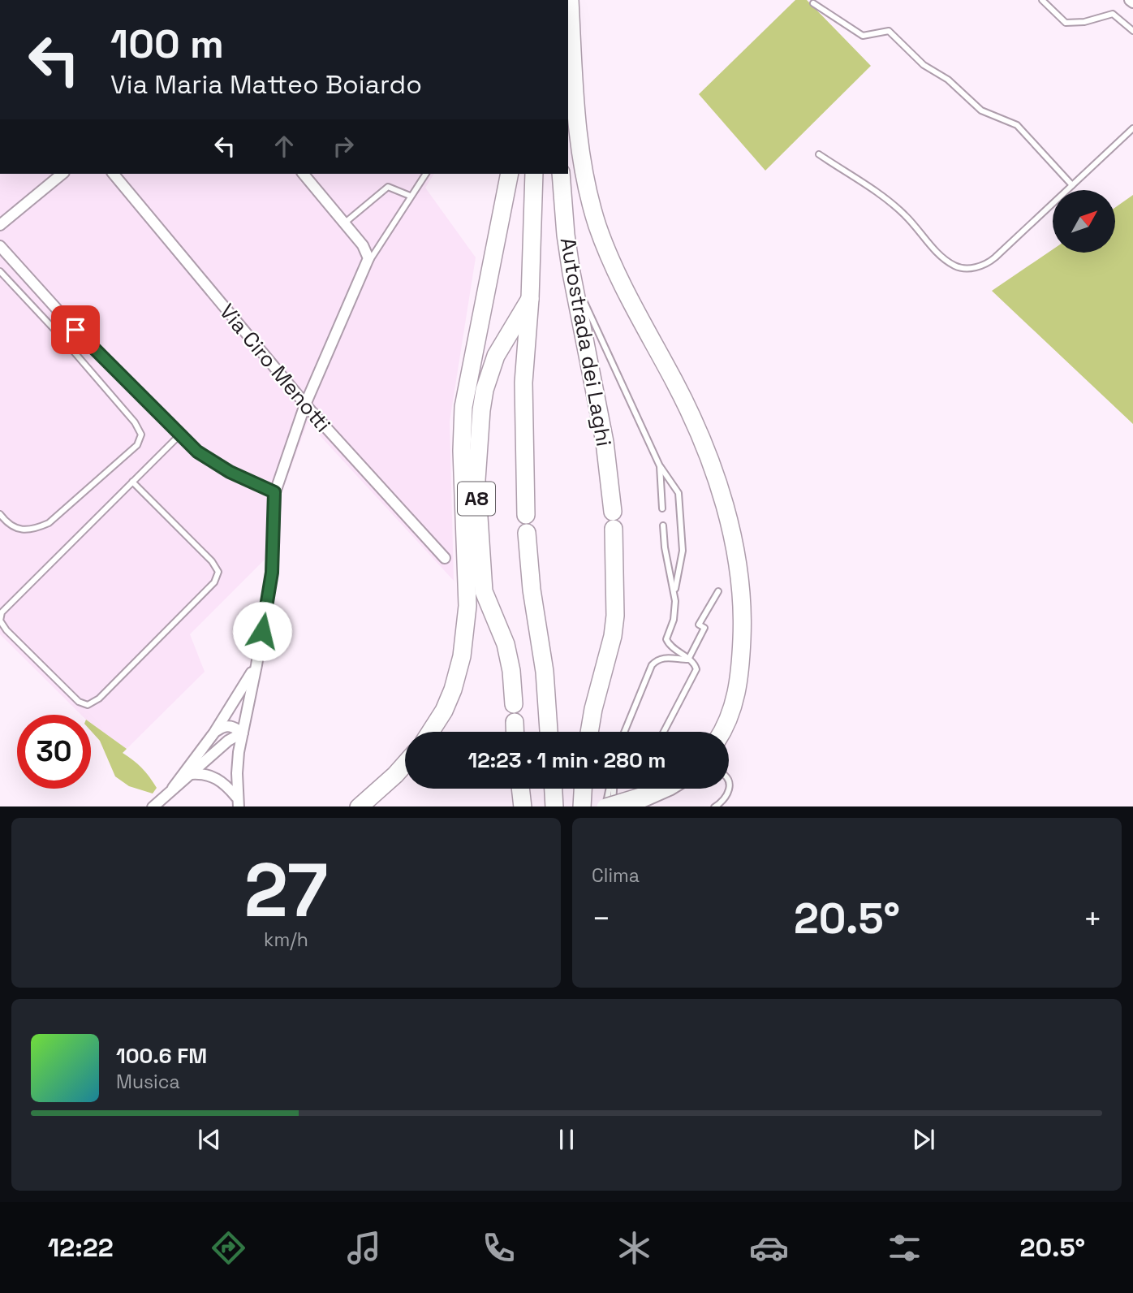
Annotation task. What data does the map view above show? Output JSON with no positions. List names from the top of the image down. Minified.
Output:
{"streets":{"highway":["Autostrada dei Laghi","A8"],"street":["Via Ciro Menotti"]},"crossings":[["Autostrada dei Laghi","A8"]],"north":"top right","page":{"turn":["100 m","Via Maria Matteo Boiardo"],"limit":"30","trip":"12:23 · 1 min · 280 m","tile":[["27","km/h"],"Clima"],"heat":["−","20.5°","+"],"song":["100.6 FM","Musica"],"tabs":["12:22","20.5°"]}}
